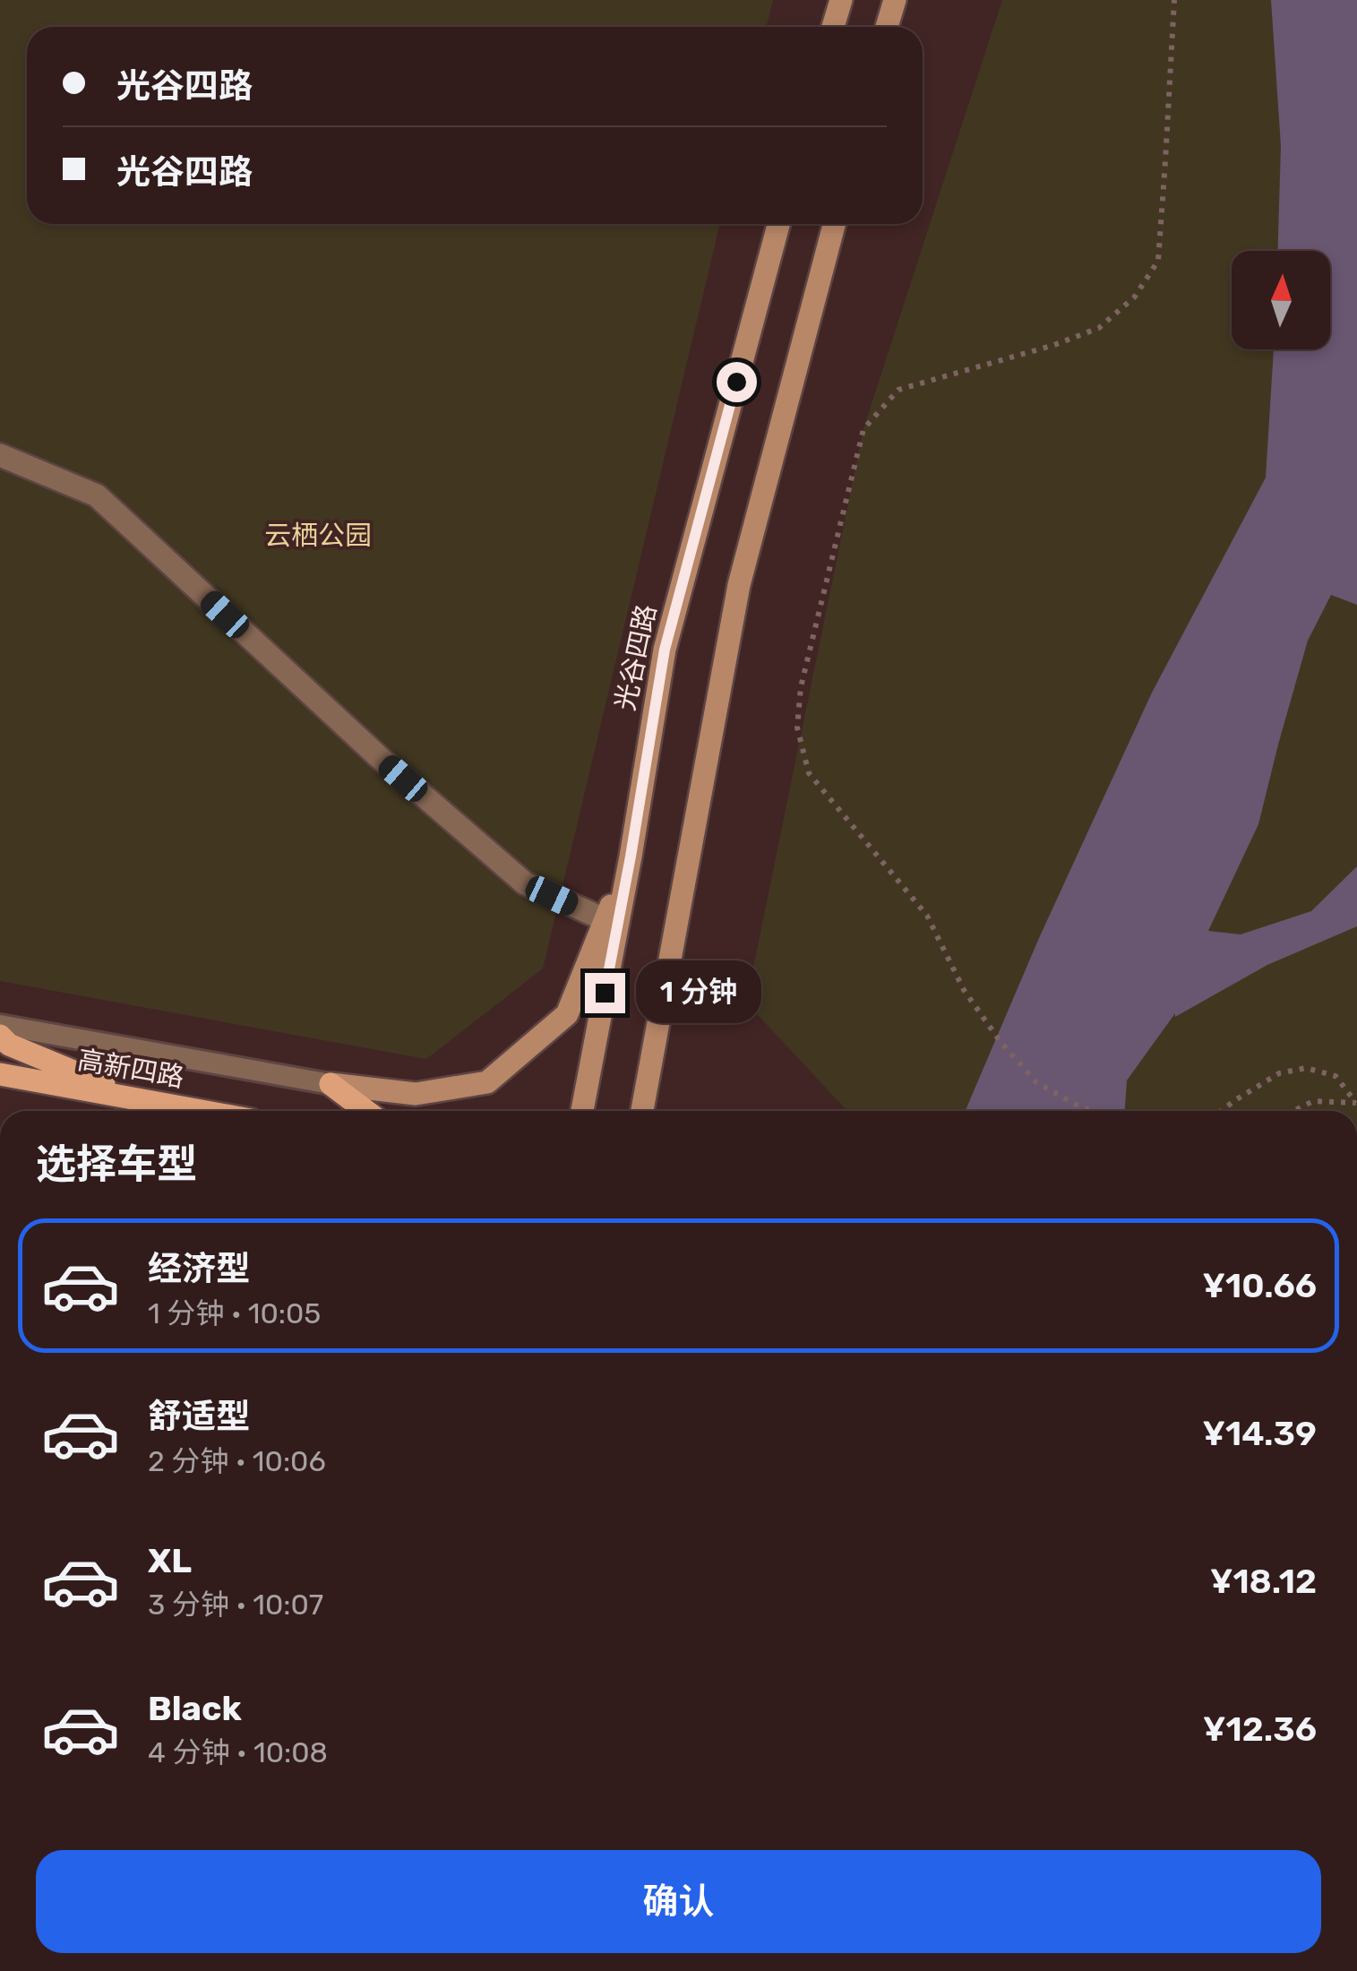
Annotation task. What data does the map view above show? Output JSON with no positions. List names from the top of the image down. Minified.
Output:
{"streets":{"main road":["光谷四路","高新四路"]},"parks":["云栖公园"],"north":"top","page":{"banner":["光谷四路","光谷四路"],"bubble":"1 分钟","heading":"选择车型","list":[{"name":"经济型","note":"1 分钟 · 10:05","value":"¥10.66"},{"name":"舒适型","note":"2 分钟 · 10:06","value":"¥14.39"},{"name":"XL","note":"3 分钟 · 10:07","value":"¥18.12"},{"name":"Black","note":"4 分钟 · 10:08","value":"¥12.36"}],"buttons":"确认"}}
